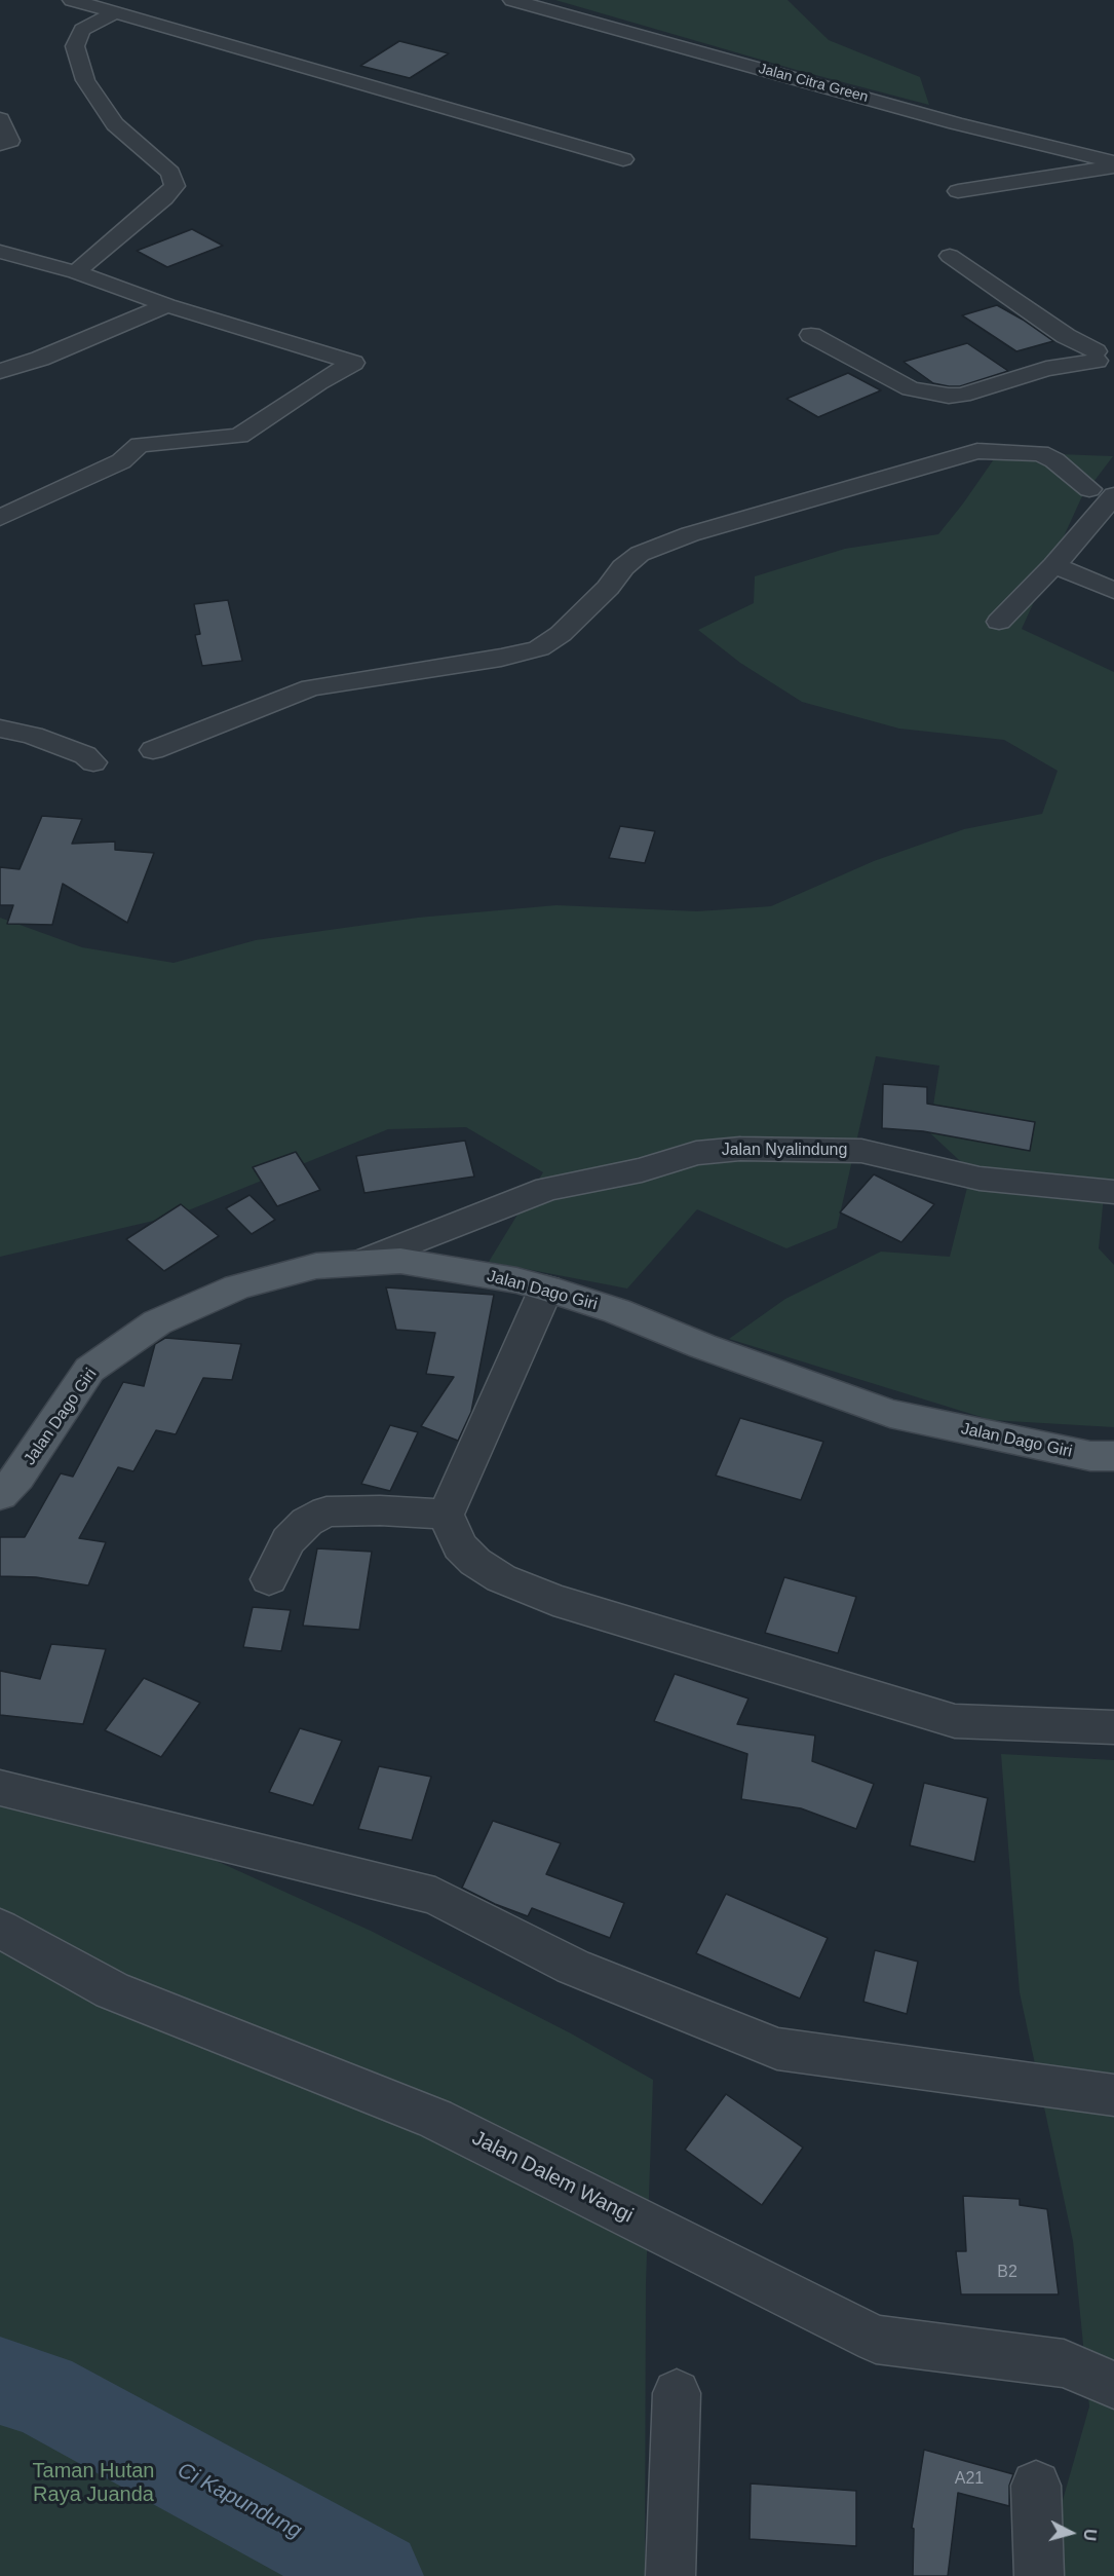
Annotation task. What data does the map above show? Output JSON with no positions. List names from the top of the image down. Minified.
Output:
{"streets":{"main road":["Jalan Dago Giri"],"street":["Jalan Citra Green","Jalan Nyalindung","Jalan Dalem Wangi"]},"crossings":[["Jalan Nyalindung","Jalan Dago Giri"]],"water":["Ci Kapundung"],"parks":["Taman Hutan Raya Juanda"],"house_numbers":["B2","A21"],"north":"right"}
